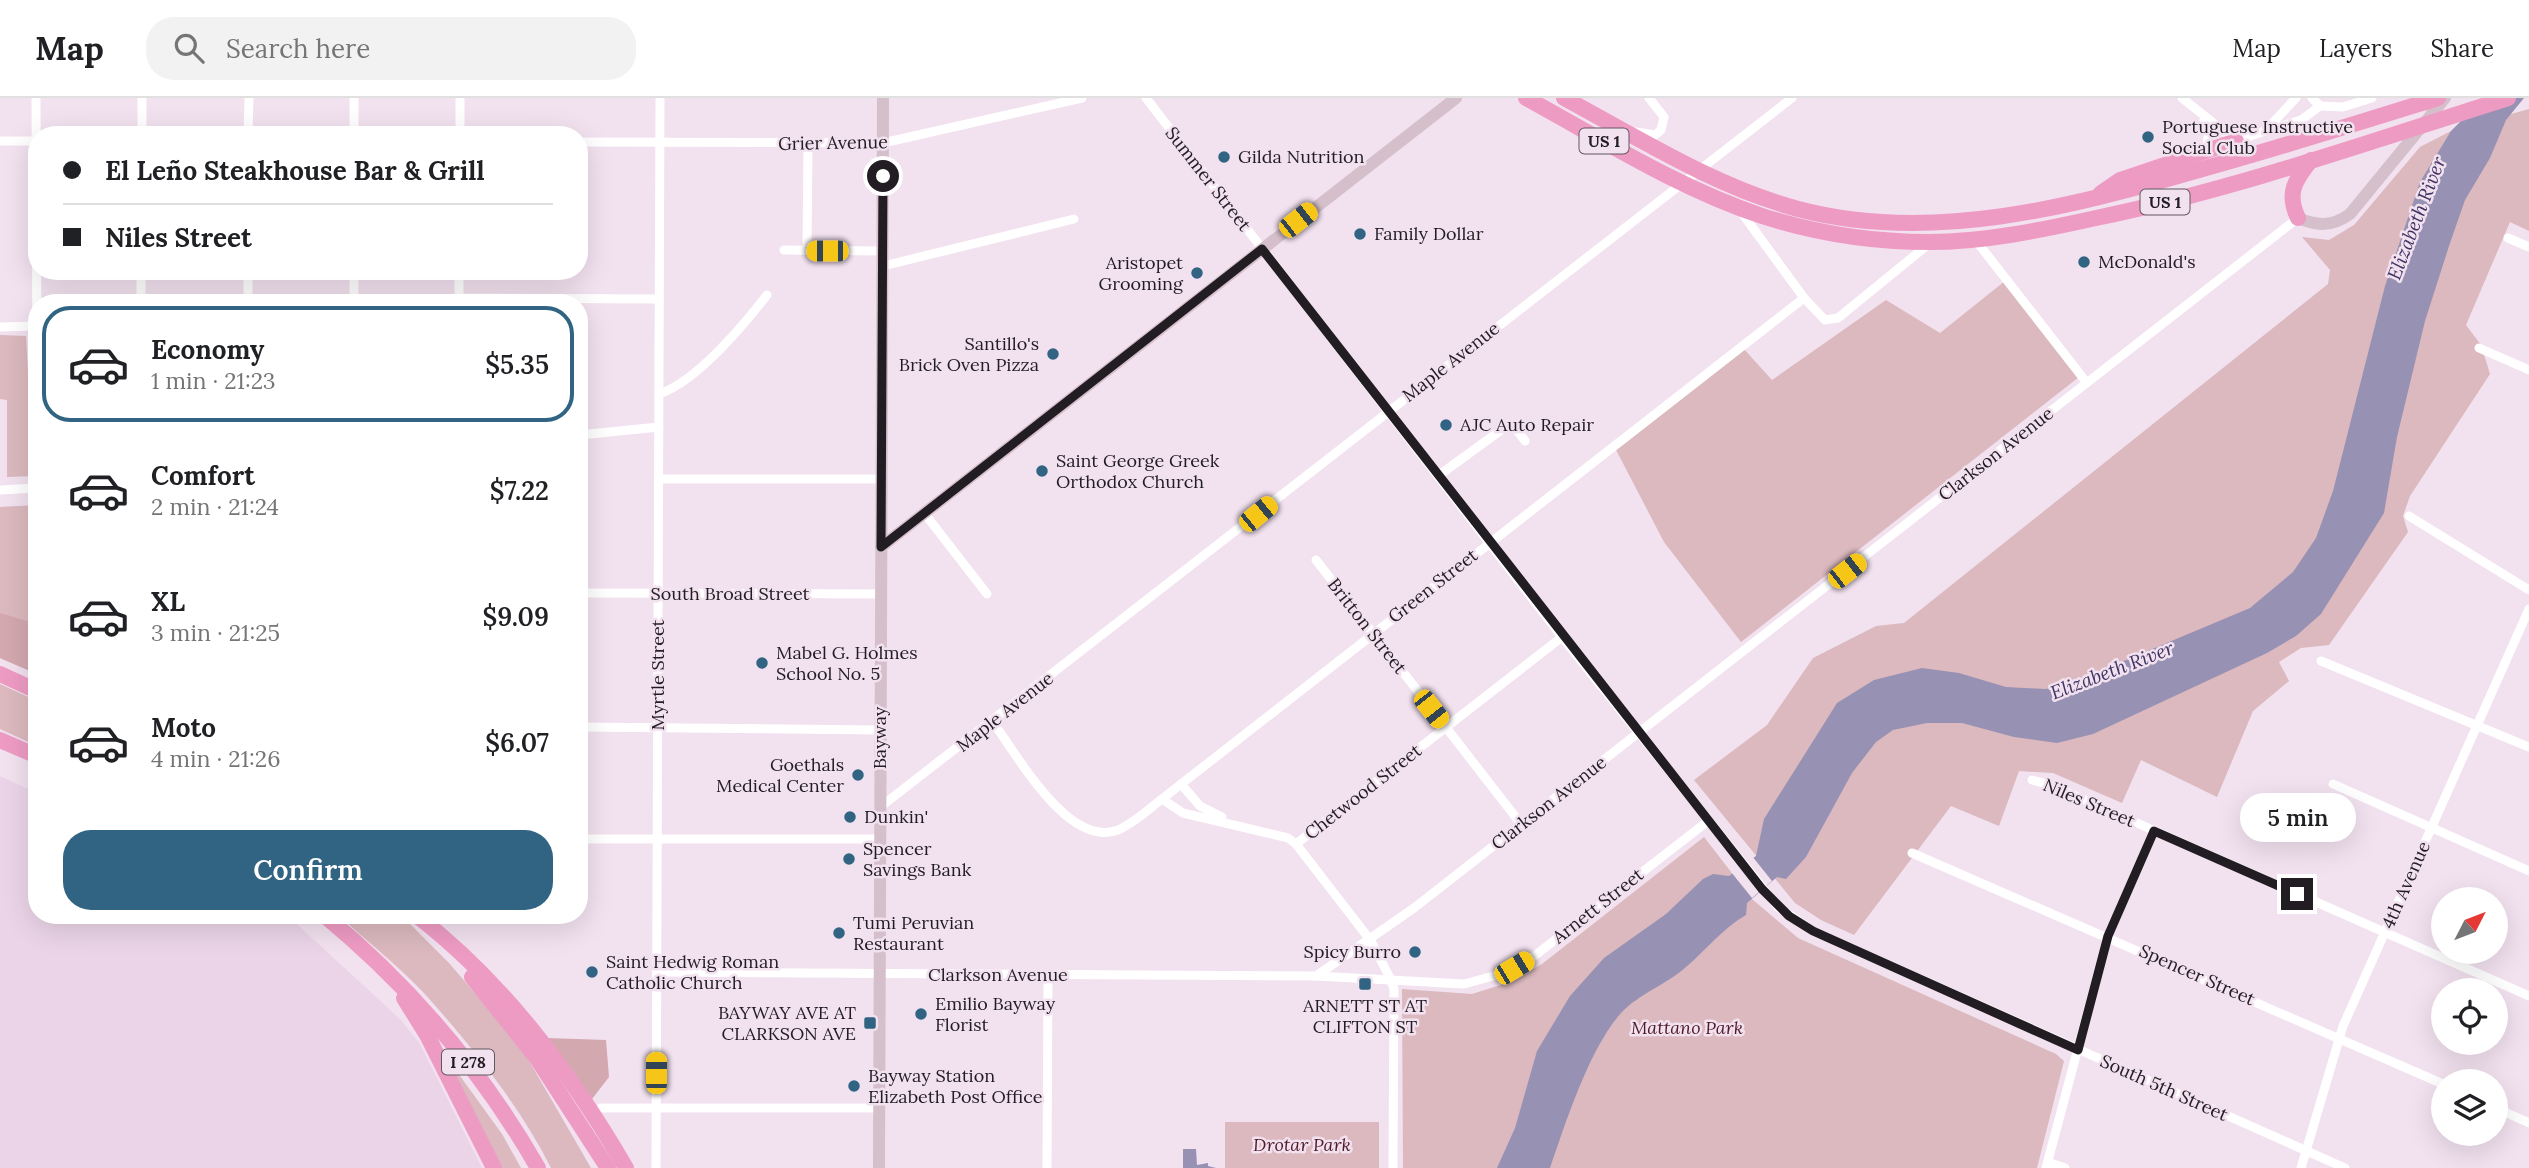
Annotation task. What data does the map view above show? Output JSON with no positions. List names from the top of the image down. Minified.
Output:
{"streets":{"highway":["US 1","I 278"],"main road":["Bayway"],"street":["Grier Avenue","Summer Street","Maple Avenue","Clarkson Avenue","Green Street","South Broad Street","Britton Street","Myrtle Street","Chetwood Street","Niles Street","4th Avenue","Arnett Street","Spencer Street","South 5th Street"]},"crossings":[["US 1","Maple Avenue"],["Grier Avenue","Myrtle Street"],["Grier Avenue","Bayway"],["Summer Street","Maple Avenue"],["Summer Street","Clarkson Avenue"],["Summer Street","Green Street"],["Summer Street","Chetwood Street"],["Summer Street","Arnett Street"],["Summer Street","South 5th Street"],["Maple Avenue","Green Street"],["Maple Avenue","Bayway"],["Clarkson Avenue","Britton Street"],["Clarkson Avenue","Myrtle Street"],["Clarkson Avenue","Bayway"],["Clarkson Avenue","Arnett Street"],["Green Street","Britton Street"],["South Broad Street","Myrtle Street"],["South Broad Street","Bayway"],["Britton Street","Chetwood Street"],["Niles Street","4th Avenue"],["4th Avenue","Spencer Street"],["4th Avenue","South 5th Street"]],"water":["Elizabeth River"],"parks":["Mattano Park","Drotar Park"],"places":{"other":["Portuguese Instructive Social Club","Gilda Nutrition","Family Dollar","McDonald's","Aristopet Grooming","Santillo's Brick Oven Pizza","AJC Auto Repair","Saint George Greek Orthodox Church","Mabel G. Holmes School No. 5","Goethals Medical Center","Dunkin'","Spencer Savings Bank","Tumi Peruvian Restaurant","Spicy Burro","Saint Hedwig Roman Catholic Church","Emilio Bayway Florist","Bayway Station Elizabeth Post Office"],"transit":["ARNETT ST AT CLIFTON ST","BAYWAY AVE AT CLARKSON AVE"]},"north":"top right","page":{"header":"Map","search":"Search here","nav":["Map","Layers","Share"],"banner":["El Leño Steakhouse Bar & Grill","Niles Street"],"list":[{"name":"Economy","note":"1 min · 21:23","value":"$5.35"},{"name":"Comfort","note":"2 min · 21:24","value":"$7.22"},{"name":"XL","note":"3 min · 21:25","value":"$9.09"},{"name":"Moto","note":"4 min · 21:26","value":"$6.07"}],"bubble":"5 min","buttons":"Confirm"}}
